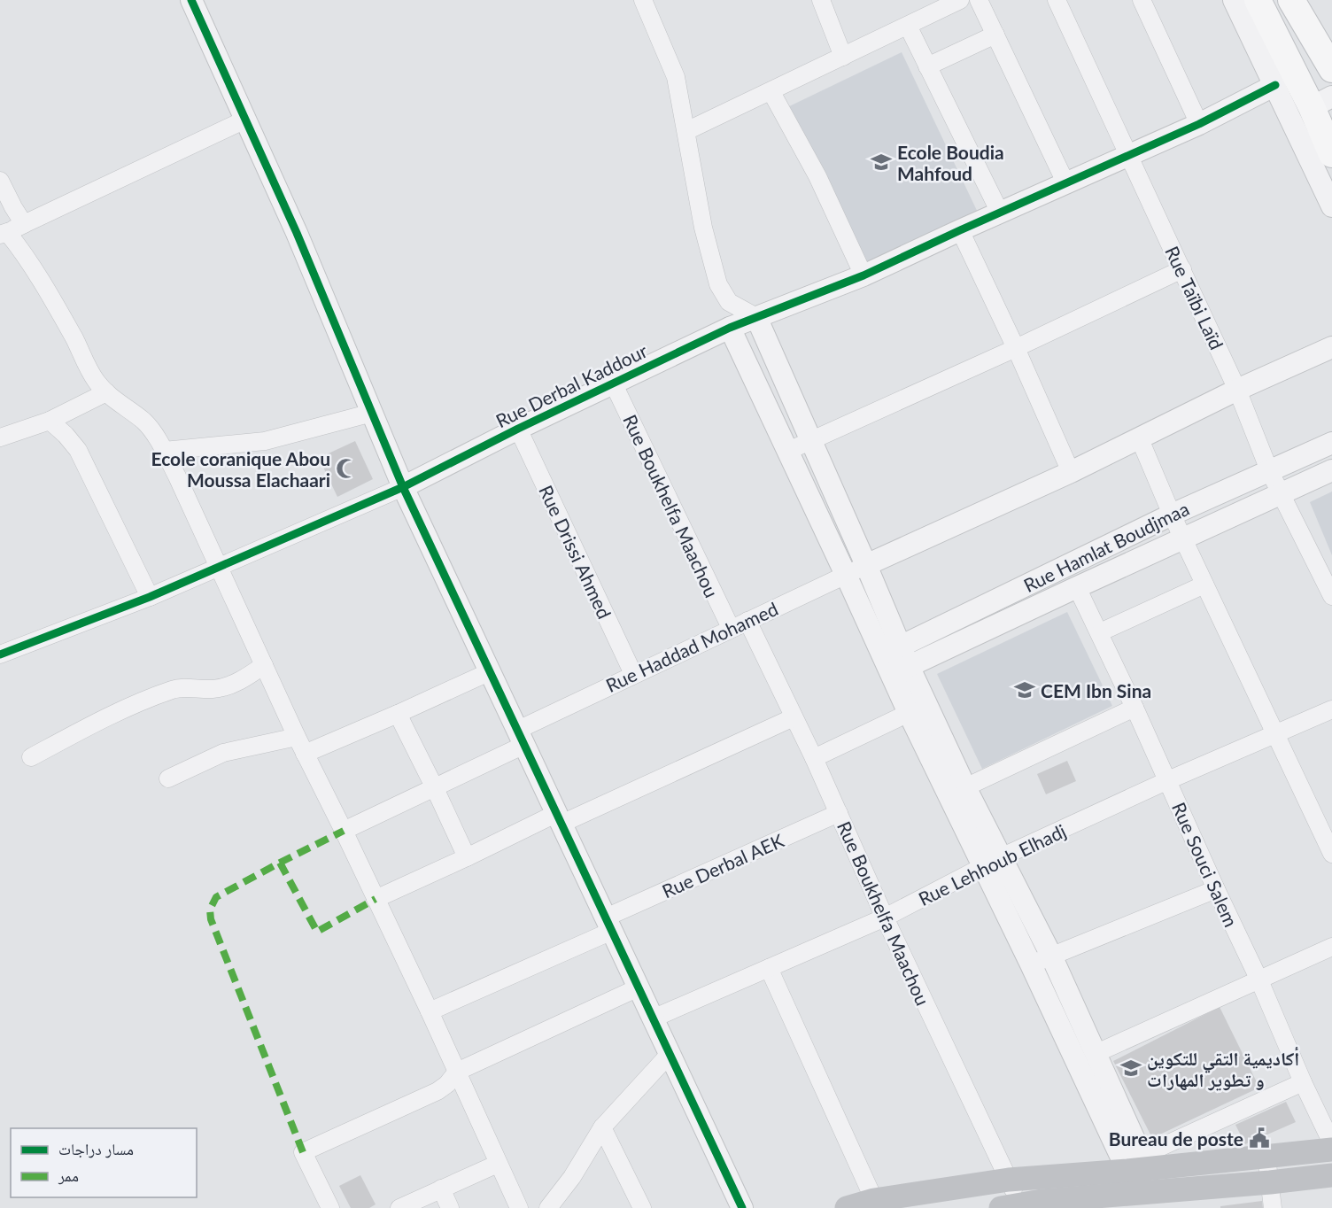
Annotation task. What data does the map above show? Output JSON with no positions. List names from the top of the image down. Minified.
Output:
{"streets":{"street":["Rue Taïbi Laïd","Rue Derbal Kaddour","Rue Boukhelfa Maachou","Rue Hamlat Boudjmaa","Rue Drissi Ahmed","Rue Haddad Mohamed","Rue Lehhoub Elhadj","Rue Souci Salem","Rue Derbal AEK"]},"crossings":[["Rue Taïbi Laïd","Rue Derbal Kaddour"],["Rue Taïbi Laïd","Rue Hamlat Boudjmaa"],["Rue Derbal Kaddour","Rue Boukhelfa Maachou"],["Rue Derbal Kaddour","Rue Drissi Ahmed"],["Rue Boukhelfa Maachou","Rue Haddad Mohamed"],["Rue Boukhelfa Maachou","Rue Lehhoub Elhadj"],["Rue Boukhelfa Maachou","Rue Derbal AEK"],["Rue Hamlat Boudjmaa","Rue Souci Salem"],["Rue Drissi Ahmed","Rue Haddad Mohamed"],["Rue Lehhoub Elhadj","Rue Souci Salem"]],"places":{"school or university":["Ecole Boudia Mahfoud","CEM Ibn Sina","أكاديمية التقي للتكوين و تطوير المهارات"],"mosque":["Ecole coranique Abou Moussa Elachaari"],"public building":["Bureau de poste"]},"legend":["مسار دراجات","ممر"]}
